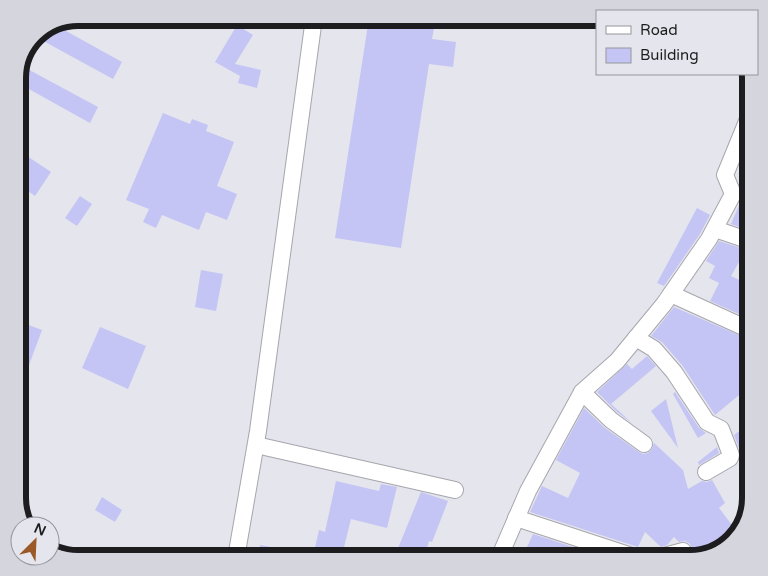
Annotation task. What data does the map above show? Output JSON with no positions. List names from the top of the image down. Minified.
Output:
{"legend":["Road","Building"],"north":"top right"}
